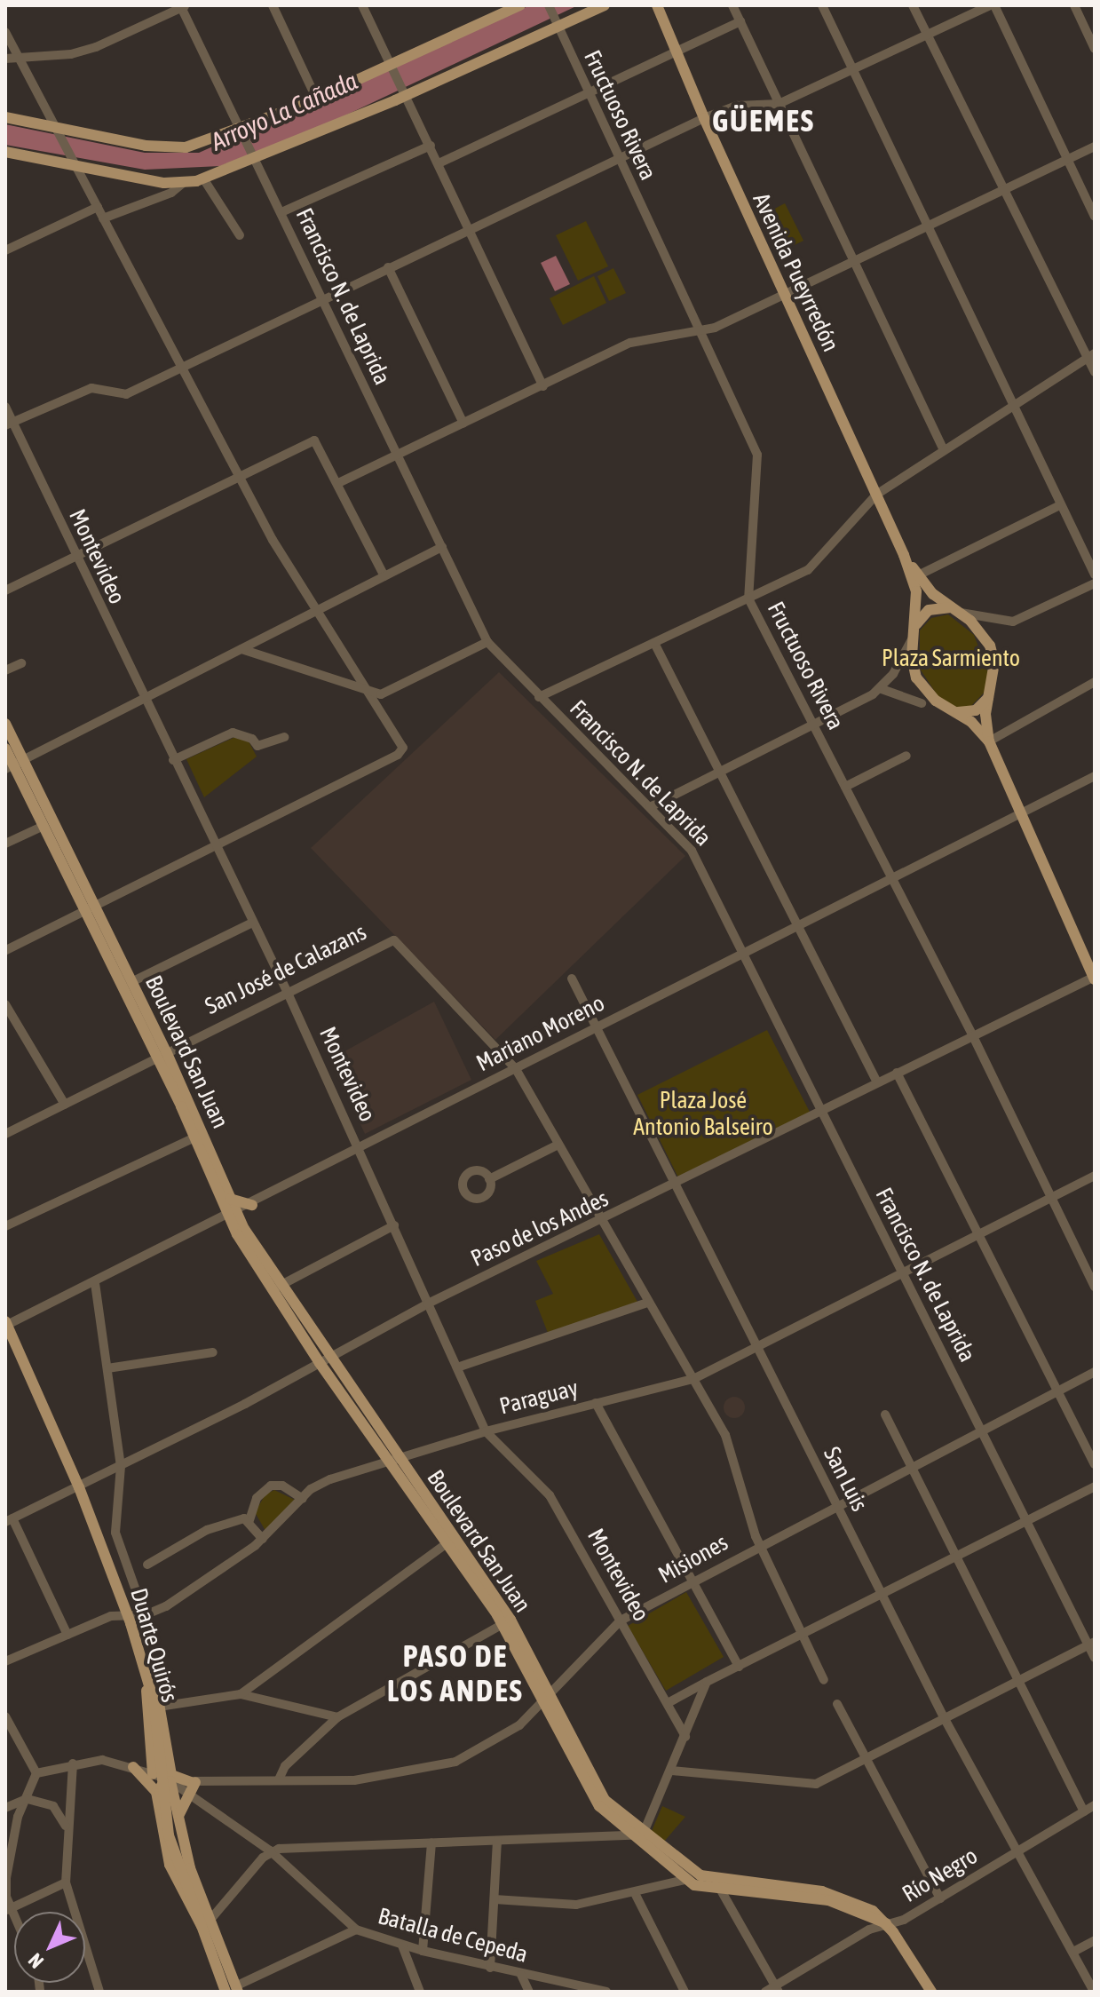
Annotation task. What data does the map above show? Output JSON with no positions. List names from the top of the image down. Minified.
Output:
{"streets":{"main road":["Avenida Pueyrredón","Boulevard San Juan","Duarte Quirós"],"street":["Fructuoso Rivera","Francisco N. de Laprida","Montevideo","San José de Calazans","Mariano Moreno","Paso de los Andes","Paraguay","San Luis","Misiones","Río Negro","Batalla de Cepeda"]},"crossings":[["Fructuoso Rivera","Mariano Moreno"],["Fructuoso Rivera","Paso de los Andes"],["Fructuoso Rivera","Paraguay"],["Avenida Pueyrredón","Mariano Moreno"],["Avenida Pueyrredón","Paso de los Andes"],["Francisco N. de Laprida","Mariano Moreno"],["Francisco N. de Laprida","Paso de los Andes"],["Francisco N. de Laprida","Paraguay"],["Francisco N. de Laprida","Misiones"],["Montevideo","San José de Calazans"],["Montevideo","Mariano Moreno"],["Montevideo","Paso de los Andes"],["Montevideo","Paraguay"],["Montevideo","Misiones"],["San José de Calazans","Mariano Moreno"],["San José de Calazans","Boulevard San Juan"],["Mariano Moreno","Boulevard San Juan"],["Mariano Moreno","San Luis"],["Mariano Moreno","Duarte Quirós"],["Boulevard San Juan","Paso de los Andes"],["Boulevard San Juan","Paraguay"],["Boulevard San Juan","Misiones"],["Boulevard San Juan","Río Negro"],["Paso de los Andes","San Luis"],["Paso de los Andes","Duarte Quirós"],["Paraguay","San Luis"],["Paraguay","Duarte Quirós"],["San Luis","Misiones"],["San Luis","Río Negro"],["Misiones","Batalla de Cepeda"]],"districts":["GÜEMES","PASO DE LOS ANDES"],"water":["Arroyo La Cañada"],"parks":["Plaza Sarmiento","Plaza José Antonio Balseiro"],"north":"bottom left"}
